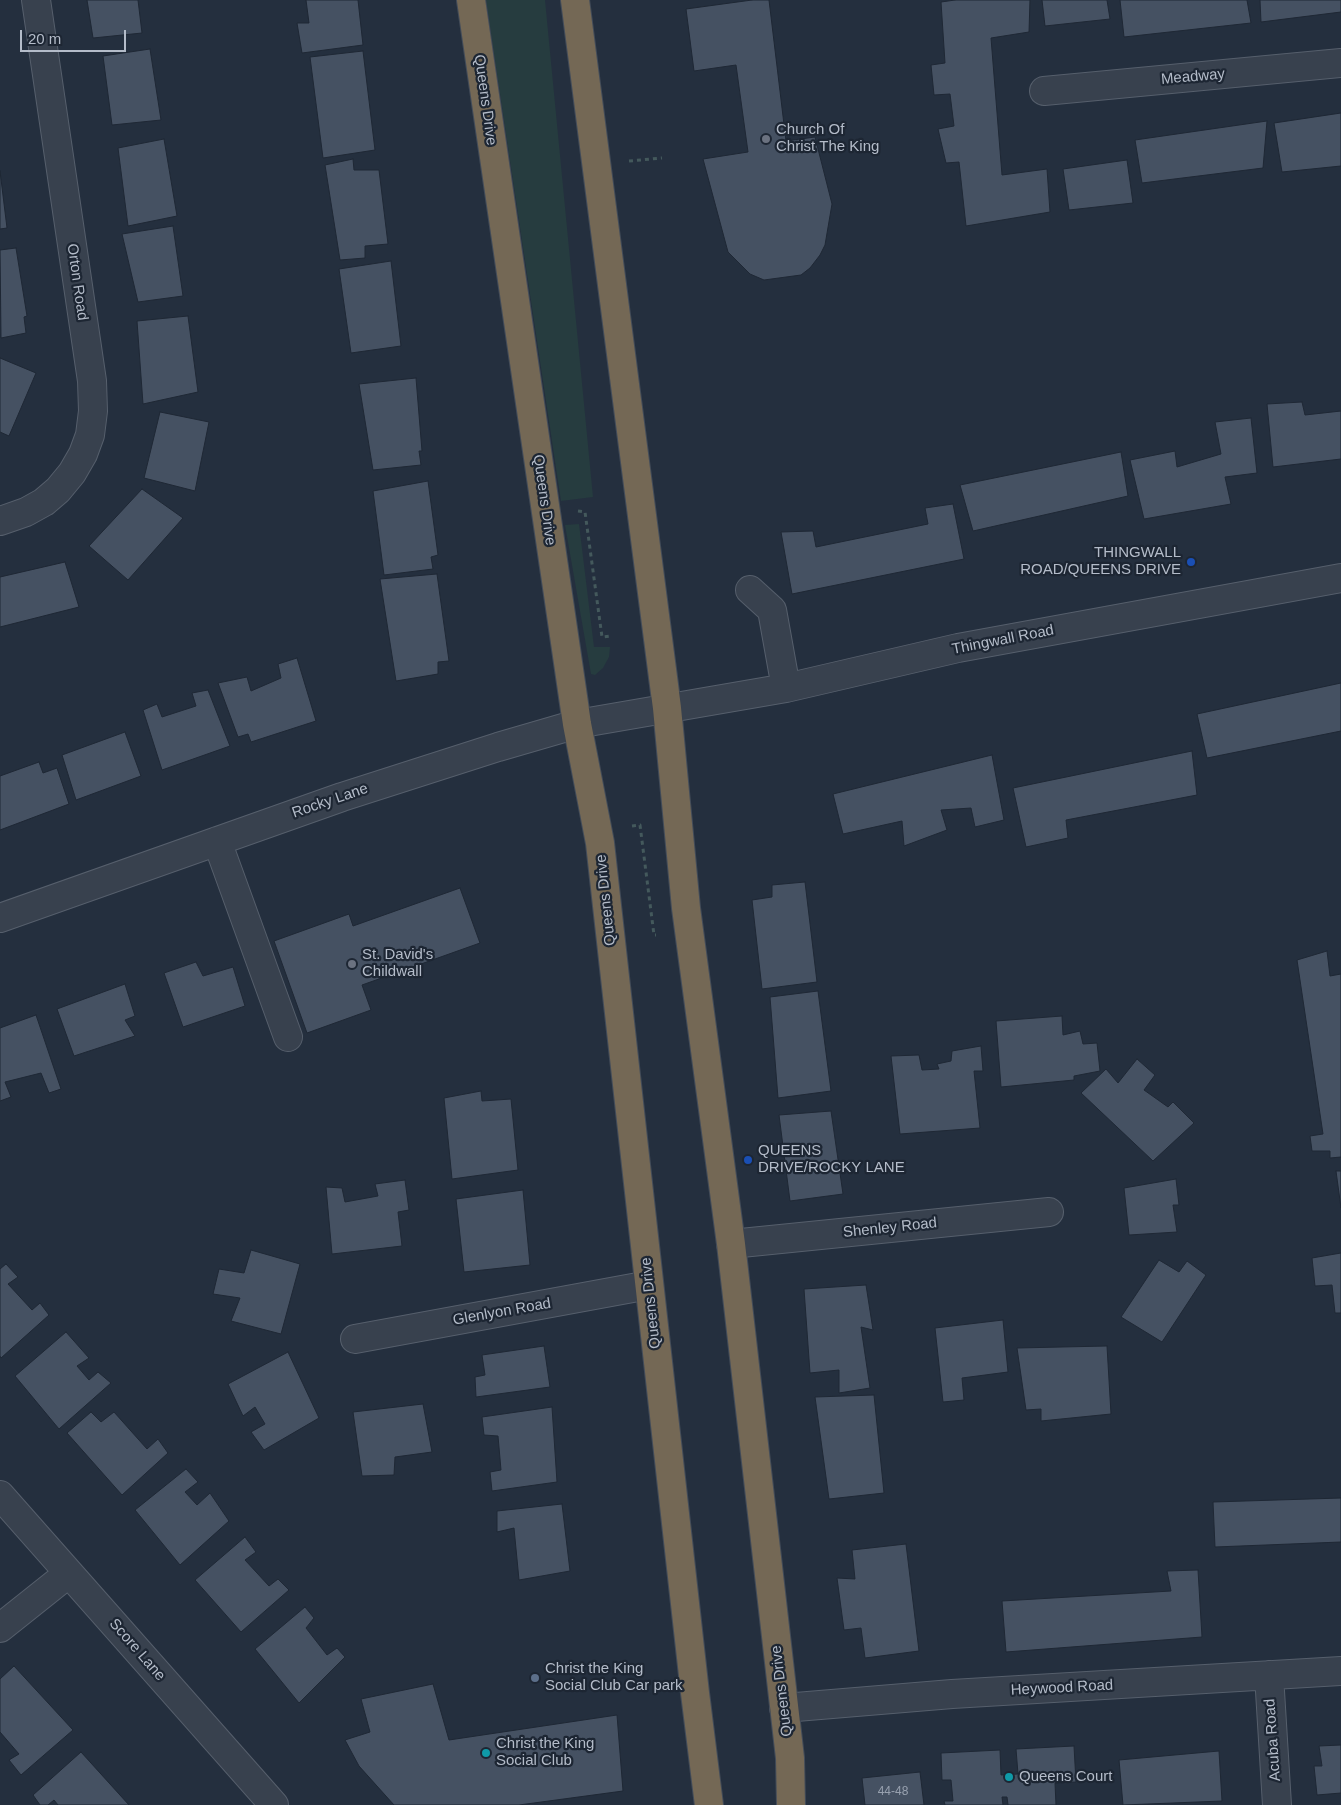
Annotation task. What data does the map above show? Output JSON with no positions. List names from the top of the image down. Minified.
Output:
{"streets":{"highway":["Queens Drive"],"street":["Meadway","Orton Road","Thingwall Road","Rocky Lane","Shenley Road","Glenlyon Road","Score Lane","Heywood Road","Acuba Road"]},"crossings":[["Queens Drive","Thingwall Road"],["Queens Drive","Rocky Lane"],["Queens Drive","Shenley Road"],["Queens Drive","Glenlyon Road"],["Queens Drive","Heywood Road"],["Thingwall Road","Rocky Lane"],["Heywood Road","Acuba Road"]],"places":["Church Of Christ The King","THINGWALL ROAD/QUEENS DRIVE","St. David's Childwall","QUEENS DRIVE/ROCKY LANE","Christ the King Social Club Car park","Christ the King Social Club","Queens Court"],"house_numbers":["44-48"],"scale_bar":"20 m"}
